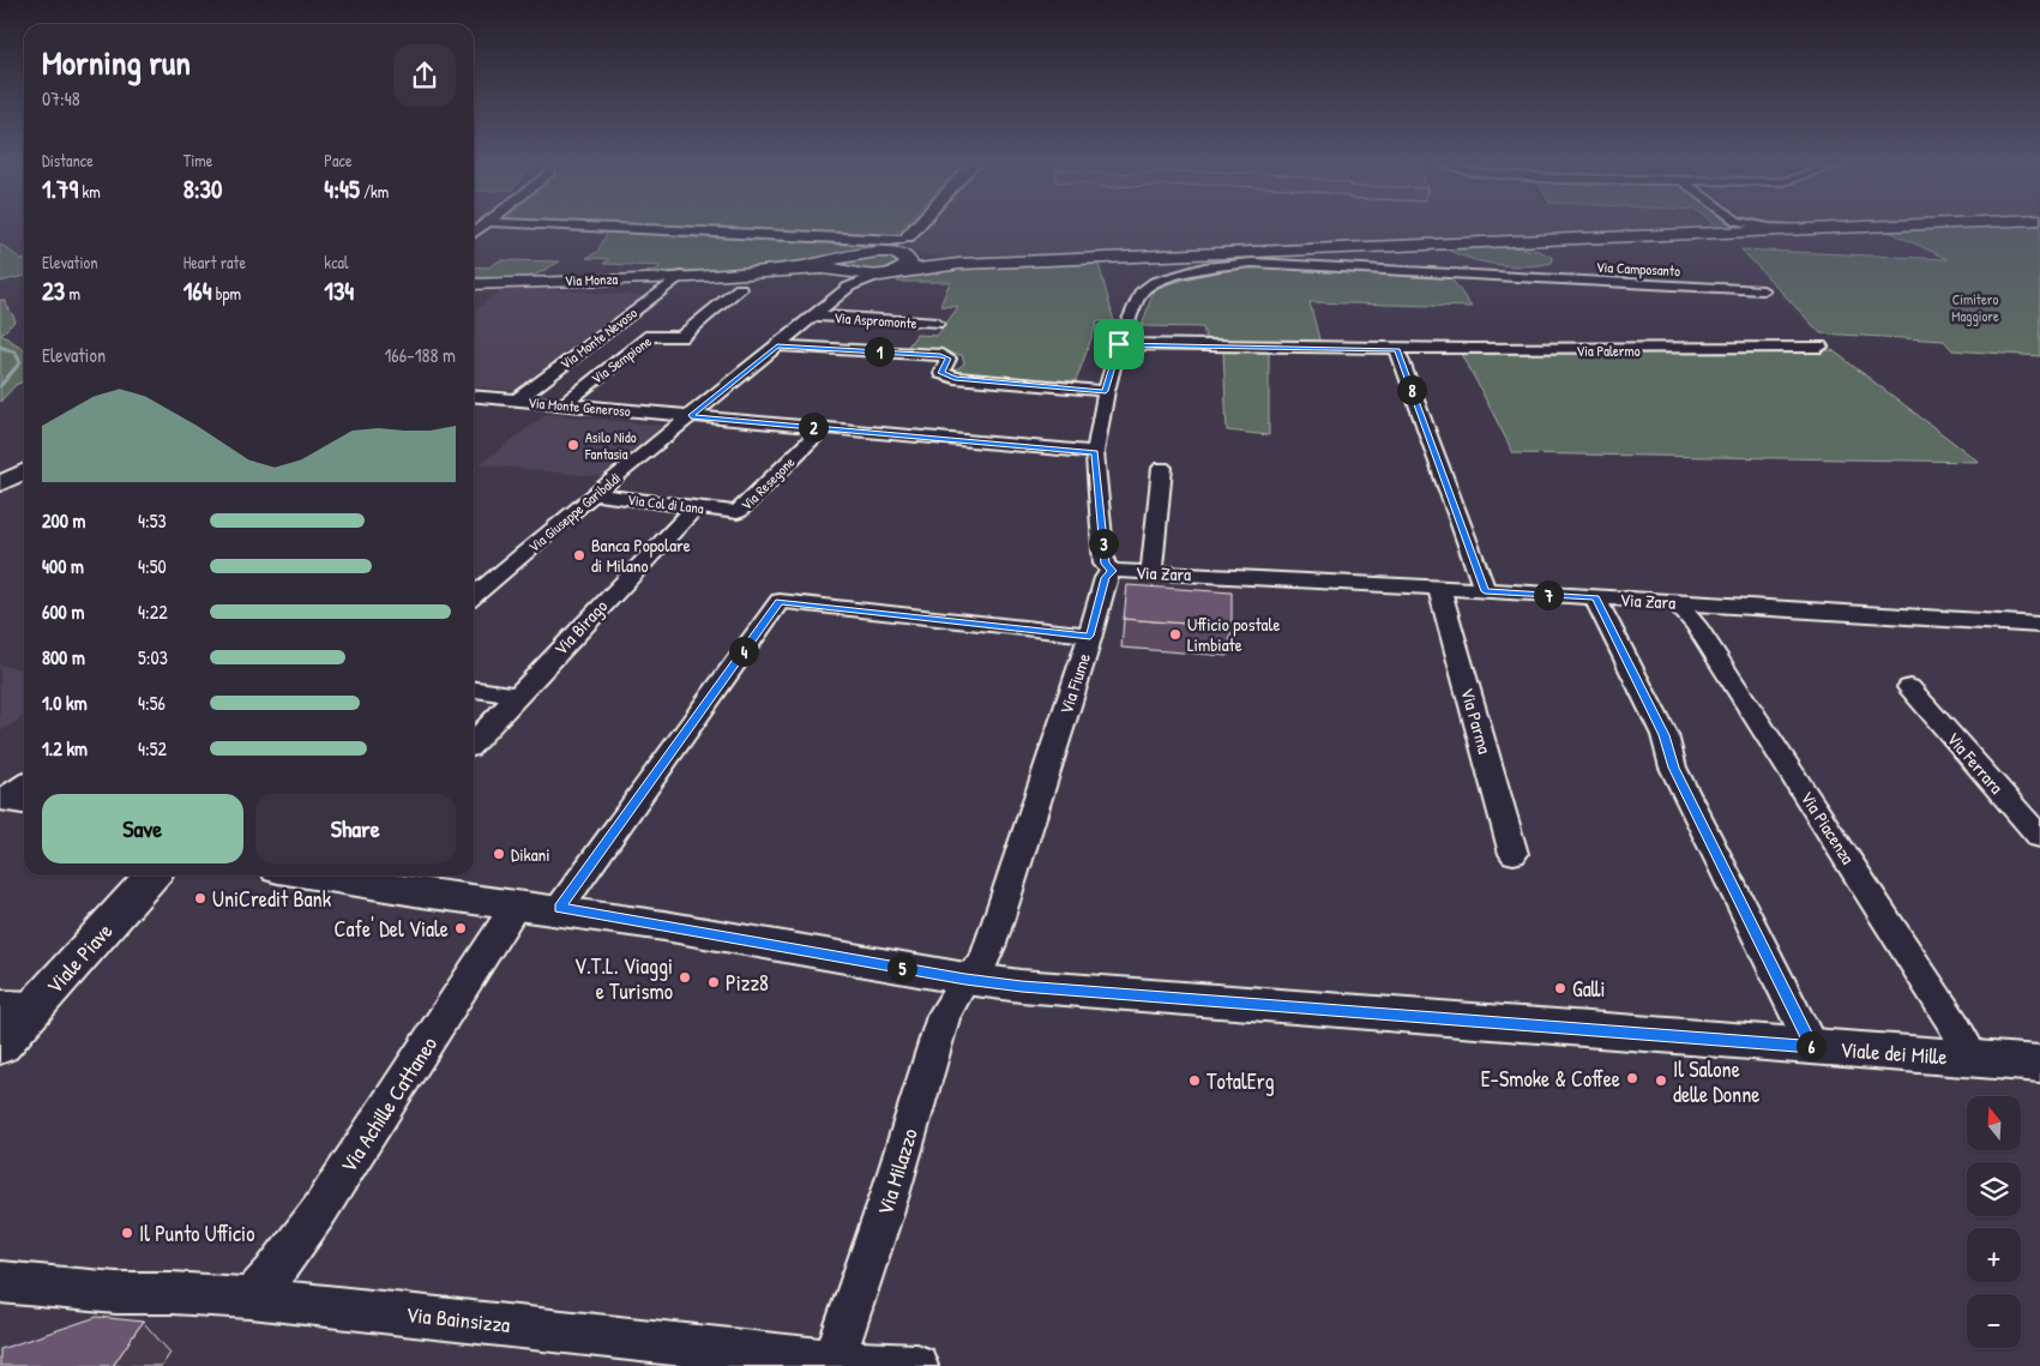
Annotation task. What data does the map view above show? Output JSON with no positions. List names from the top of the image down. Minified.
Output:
{"streets":{"main road":["Via Monza"],"street":["Via Camposanto","Via Aspromonte","Via Monte Nevoso","Via Palermo","Via Sempione","Via Monte Generoso","Via Resegone","Via Col di Lana","Via Giuseppe Garibaldi","Via Zara","Via Birago","Via Fiume","Via Parma","Via Ferrara","Via Piacenza","Viale Piave","Viale dei Mille","Via Achille Cattaneo","Via Milazzo","Via Bainsizza"]},"crossings":[["Via Camposanto","Via Palermo"],["Via Monza","Via Monte Nevoso"],["Via Monza","Via Giuseppe Garibaldi"],["Via Aspromonte","Via Giuseppe Garibaldi"],["Via Monte Nevoso","Via Monte Generoso"],["Via Sempione","Via Monte Generoso"],["Via Monte Generoso","Via Resegone"],["Via Monte Generoso","Via Giuseppe Garibaldi"],["Via Resegone","Via Col di Lana"],["Via Col di Lana","Via Giuseppe Garibaldi"],["Via Col di Lana","Via Birago"],["Via Zara","Via Fiume"],["Via Zara","Via Parma"],["Via Zara","Via Piacenza"],["Via Fiume","Viale dei Mille"],["Via Fiume","Via Milazzo"],["Via Piacenza","Viale dei Mille"],["Viale dei Mille","Via Achille Cattaneo"],["Viale dei Mille","Via Milazzo"],["Via Achille Cattaneo","Via Bainsizza"],["Via Milazzo","Via Bainsizza"]],"parks":["Cimitero Maggiore"],"places":["Asilo Nido Fantasia","Banca Popolare di Milano","Ufficio postale Limbiate","Dikani","UniCredit Bank","Cafe' Del Viale","V.T.L. Viaggi e Turismo","Pizz8","Galli","E-Smoke & Coffee","TotalErg","Il Salone delle Donne","Il Punto Ufficio"],"north":"top","page":{"heading":["Morning run","07:48"],"stats":[["Distance","1.79 km"],["Time","8:30"],["Pace","4:45 /km"],["Elevation","23 m"],["Heart rate","164 bpm"],["kcal","134"]],"chart":["Elevation","166–188 m"],"pins":["1","8","2","3","7","4","5","6"],"list":[{"name":"200 m","note":"4:53"},{"name":"400 m","note":"4:50"},{"name":"600 m","note":"4:22"},{"name":"800 m","note":"5:03"},{"name":"1.0 km","note":"4:56"},{"name":"1.2 km","note":"4:52"}],"buttons":["Save","Share"],"map_buttons":["+","−"]}}
